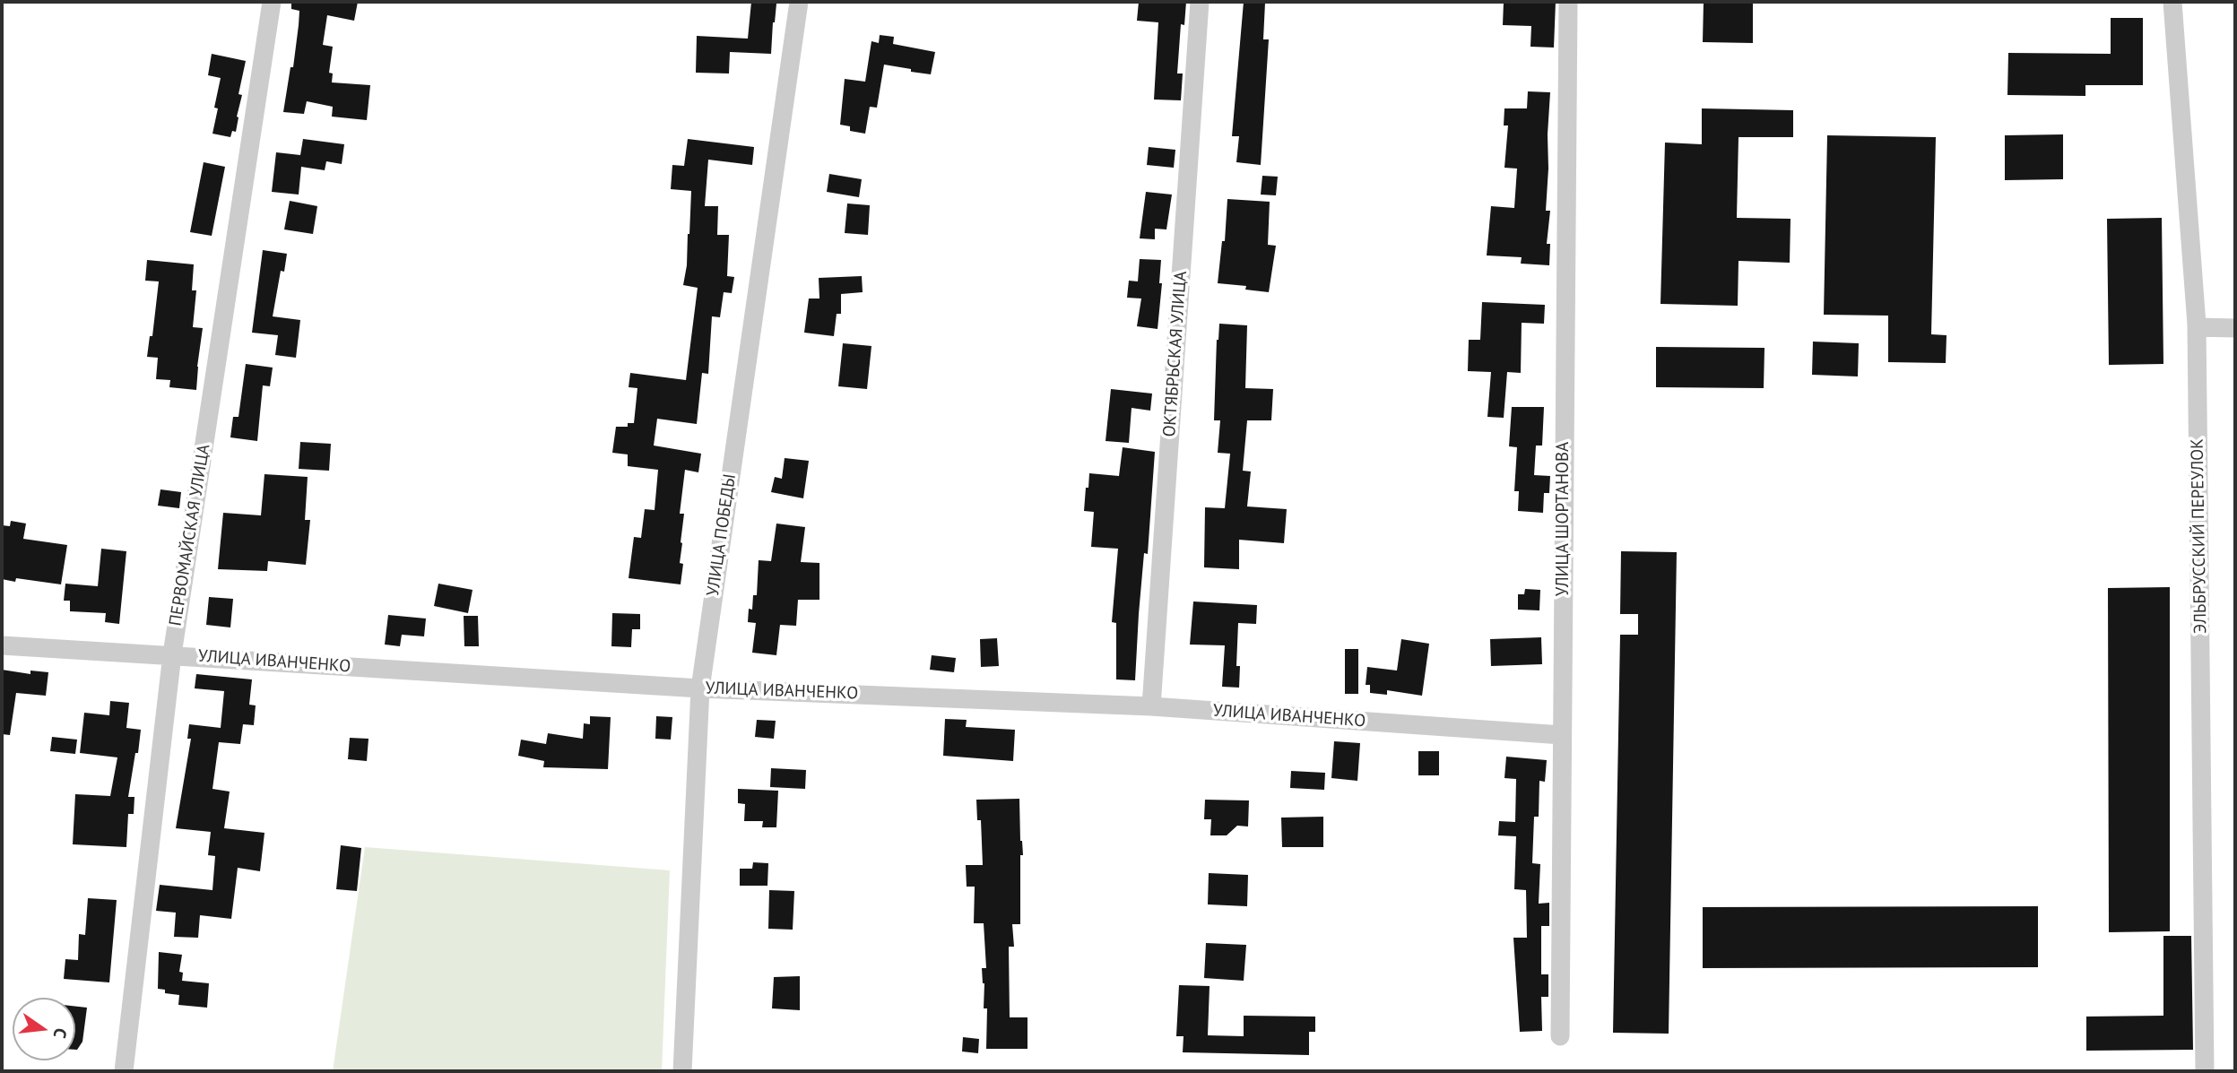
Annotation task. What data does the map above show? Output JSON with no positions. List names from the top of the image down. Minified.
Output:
{"streets":{"street":["ОКТЯБРЬСКАЯ УЛИЦА","УЛИЦА ШОРТАНОВА","ПЕРВОМАЙСКАЯ УЛИЦА","УЛИЦА ПОБЕДЫ","ЭЛЬБРУССКИЙ ПЕРЕУЛОК","УЛИЦА ИВАНЧЕНКО"]},"crossings":[["ОКТЯБРЬСКАЯ УЛИЦА","УЛИЦА ИВАНЧЕНКО"],["УЛИЦА ШОРТАНОВА","УЛИЦА ИВАНЧЕНКО"],["ПЕРВОМАЙСКАЯ УЛИЦА","УЛИЦА ИВАНЧЕНКО"],["УЛИЦА ПОБЕДЫ","УЛИЦА ИВАНЧЕНКО"]],"north":"right"}
